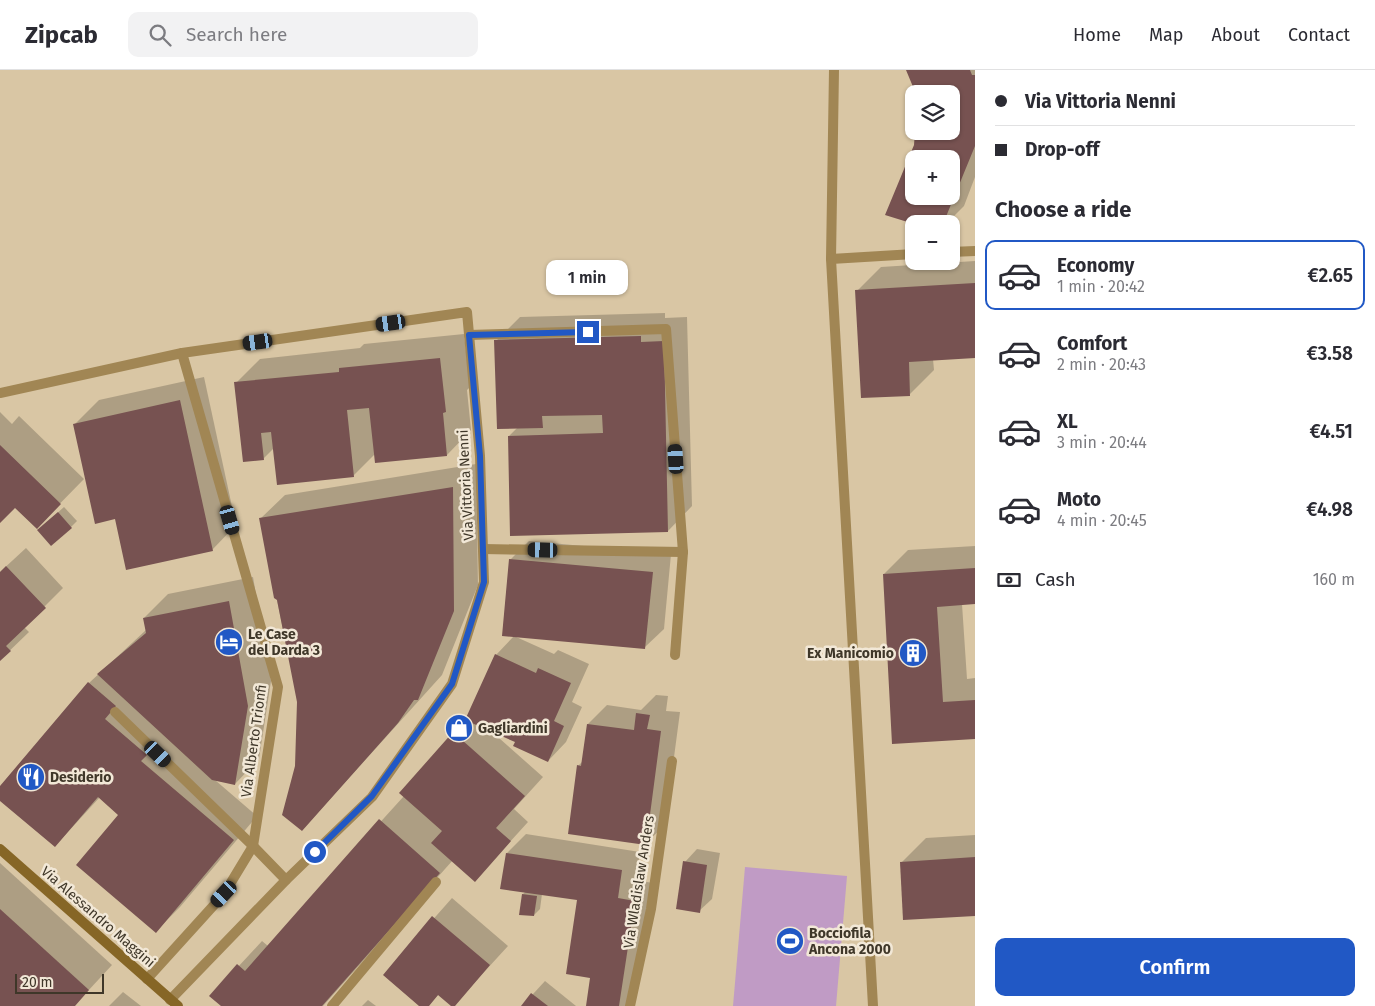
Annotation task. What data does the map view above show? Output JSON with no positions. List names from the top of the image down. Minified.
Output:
{"streets":{"main road":["Via Alessandro Maggini"],"street":["Via Vittoria Nenni","Via Alberto Trionfi","Via Wladislaw Anders"]},"crossings":[["Via Vittoria Nenni","Via Alberto Trionfi"],["Via Vittoria Nenni","Via Alessandro Maggini"]],"places":{"hotel":["Le Case del Darda 3"],"building":["Ex Manicomio"],"shop":["Gagliardini"],"restaurant":["Desiderio"],"sports":["Bocciofila Ancona 2000"]},"scale_bar":"20 m","page":{"header":"Zipcab","search":"Search here","nav":["Home","Map","About","Contact"],"banner":["Via Vittoria Nenni","Drop-off"],"map_buttons":["+","−"],"heading":"Choose a ride","list":[{"name":"Economy","note":"1 min · 20:42","value":"€2.65"},{"name":"Comfort","note":"2 min · 20:43","value":"€3.58"},{"name":"XL","note":"3 min · 20:44","value":"€4.51"},{"name":"Moto","note":"4 min · 20:45","value":"€4.98"}],"bubble":"1 min","pay":["Cash","160 m"],"buttons":"Confirm","scale":"20 m"}}
